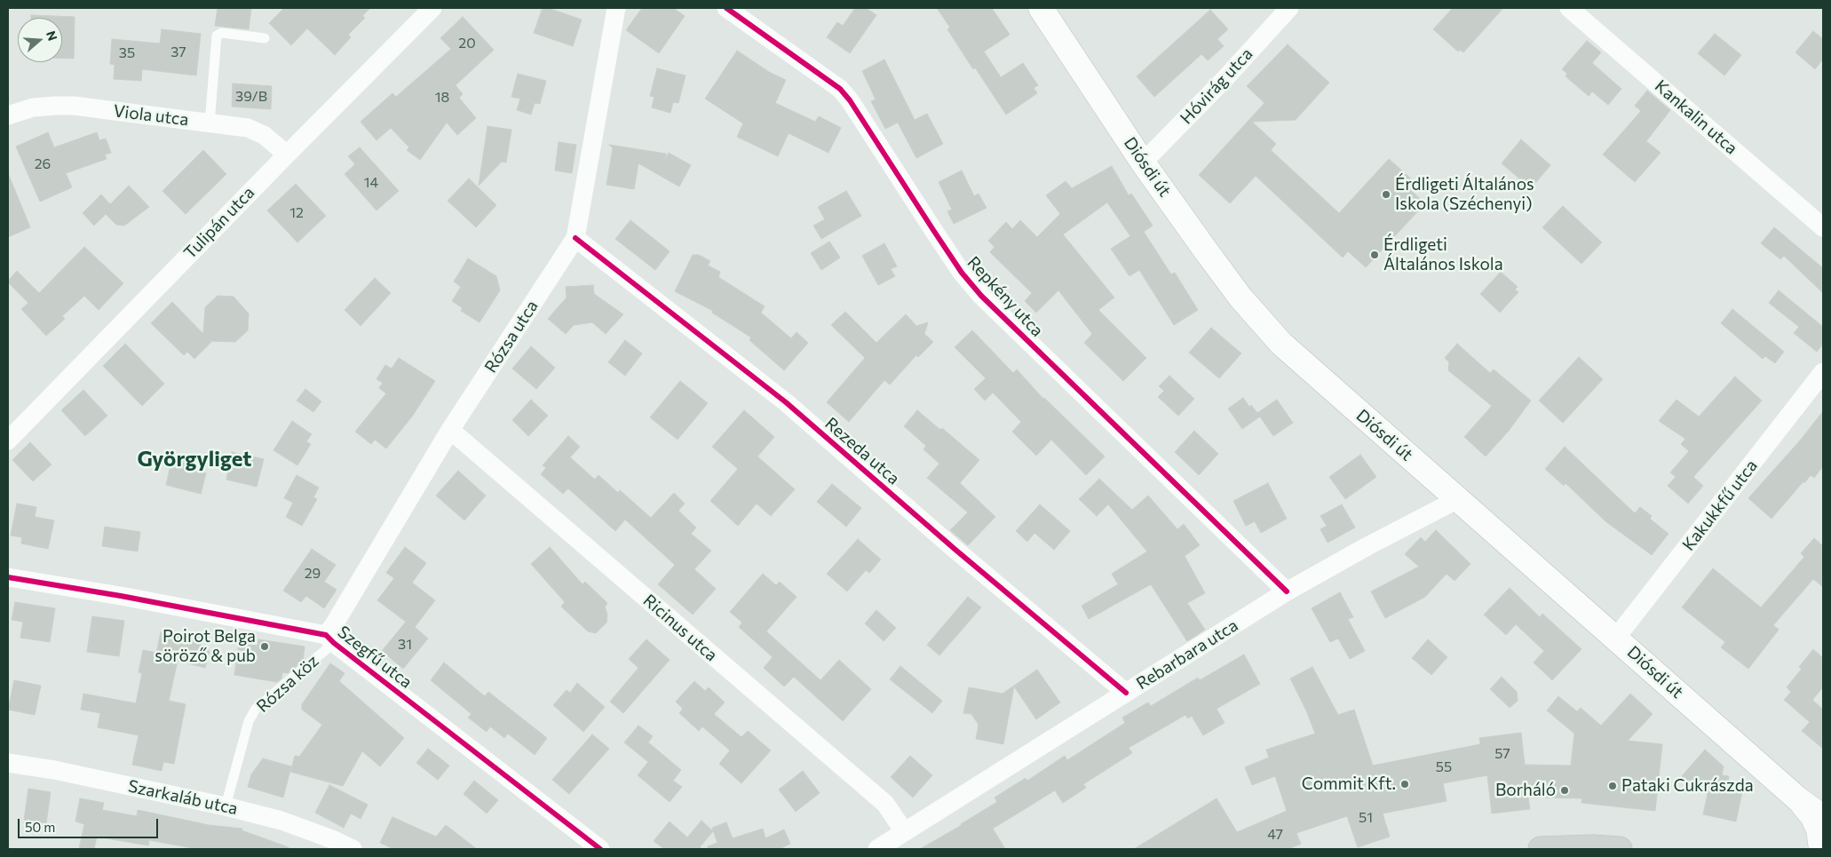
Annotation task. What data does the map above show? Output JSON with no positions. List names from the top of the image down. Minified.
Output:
{"streets":{"main road":["Diósdi út"],"street":["Hóvirág utca","Viola utca","Kankalin utca","Tulipán utca","Repkény utca","Rózsa utca","Rezeda utca","Kakukkfű utca","Ricinus utca","Rebarbara utca","Szegfű utca","Szarkaláb utca"],"lane":["Rózsa köz"]},"crossings":[["Hóvirág utca","Diósdi út"],["Viola utca","Tulipán utca"],["Diósdi út","Kakukkfű utca"],["Diósdi út","Rebarbara utca"],["Repkény utca","Rebarbara utca"],["Rózsa utca","Rezeda utca"],["Rózsa utca","Ricinus utca"],["Rózsa utca","Szegfű utca"],["Rózsa utca","Rózsa köz"],["Rezeda utca","Rebarbara utca"],["Ricinus utca","Rebarbara utca"],["Szegfű utca","Rózsa köz"],["Rózsa köz","Szarkaláb utca"]],"districts":["Györgyliget"],"places":["Érdligeti Általános Iskola (Széchenyi)","Érdligeti Általános Iskola","Poirot Belga söröző & pub","Commit Kft.","Pataki Cukrászda","Borháló"],"house_numbers":["20","37","35","39/B","18","26","14","12","29","31","57","55","51","47"],"scale_bar":"50 m","north":"right"}
